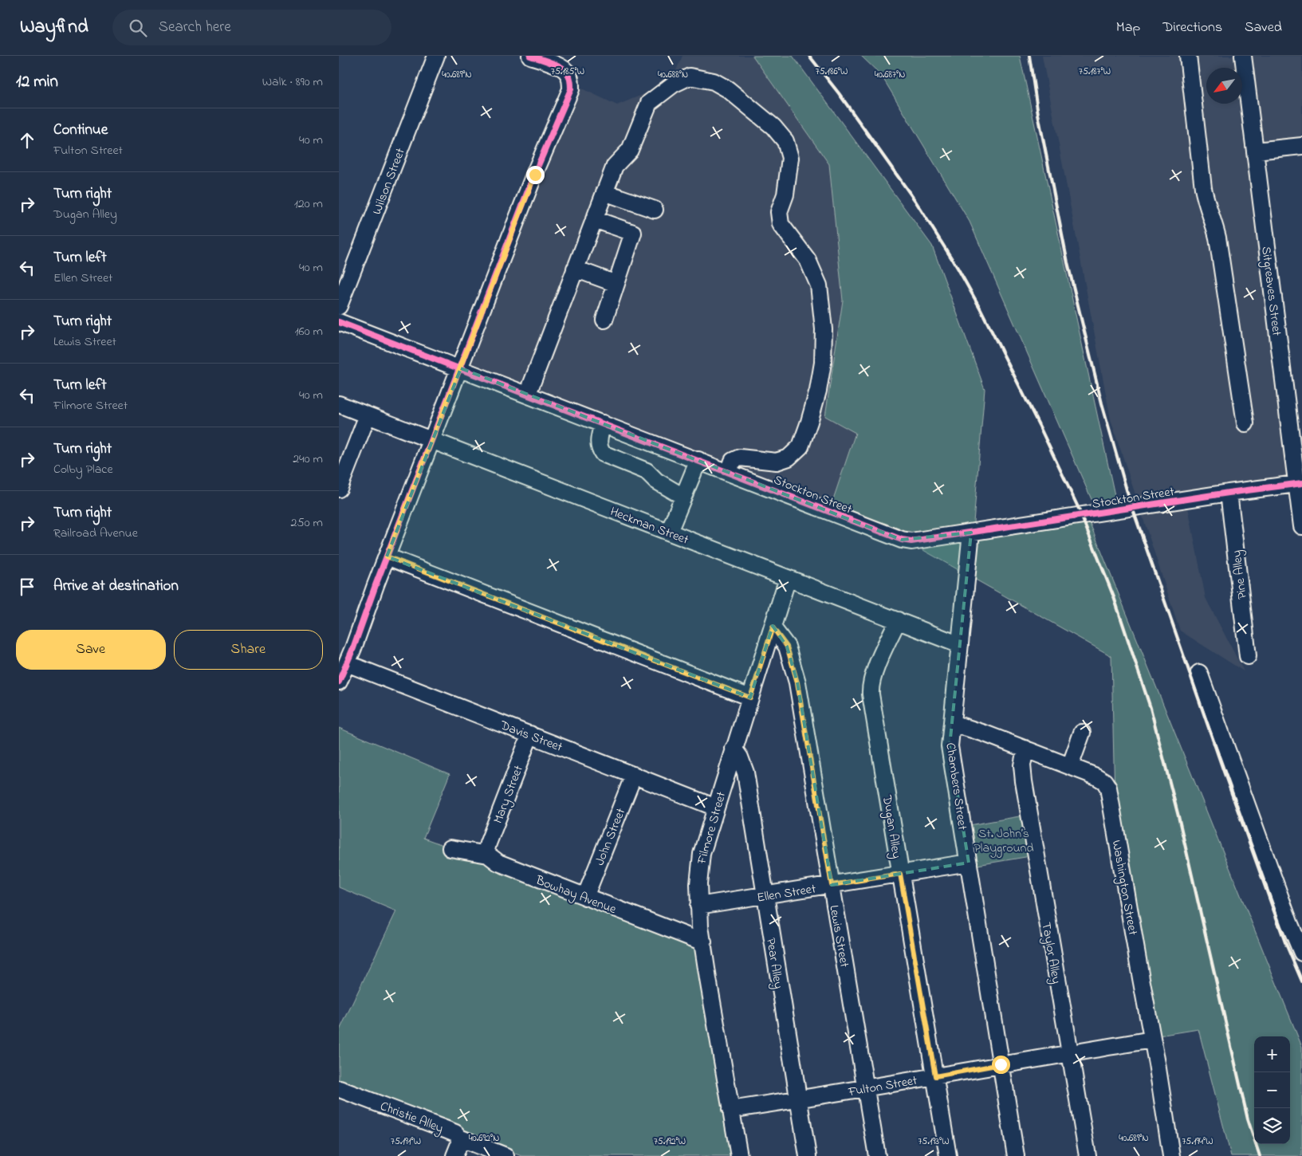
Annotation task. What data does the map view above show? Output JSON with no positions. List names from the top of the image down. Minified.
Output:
{"streets":{"street":["Wilson Street","Sitgreaves Street","Stockton Street","Heckman Street","Pine Alley","Davis Street","Chambers Street","Mary Street","Dugan Alley","Filmore Street","John Street","Washington Street","Ellen Street","Bowhay Avenue","Lewis Street","Taylor Alley","Pear Alley","Fulton Street","Christie Alley"]},"crossings":[["Sitgreaves Street","Stockton Street"],["Stockton Street","Pine Alley"],["Stockton Street","Chambers Street"],["Heckman Street","Chambers Street"],["Heckman Street","Dugan Alley"],["Heckman Street","Filmore Street"],["Davis Street","Mary Street"],["Davis Street","Filmore Street"],["Davis Street","John Street"],["Chambers Street","Washington Street"],["Chambers Street","Ellen Street"],["Chambers Street","Fulton Street"],["Mary Street","Bowhay Avenue"],["Dugan Alley","Ellen Street"],["Dugan Alley","Fulton Street"],["Filmore Street","Ellen Street"],["Filmore Street","Bowhay Avenue"],["Filmore Street","Lewis Street"],["Filmore Street","Pear Alley"],["Filmore Street","Fulton Street"],["John Street","Bowhay Avenue"],["Washington Street","Taylor Alley"],["Washington Street","Fulton Street"],["Ellen Street","Lewis Street"],["Ellen Street","Pear Alley"],["Lewis Street","Fulton Street"],["Taylor Alley","Fulton Street"],["Pear Alley","Fulton Street"]],"parks":["St. John’s Playground"],"north":"bottom left","page":{"header":"Wayfind","search":"Search here","nav":["Map","Directions","Saved"],"heading":["12 min","Walk · 890 m"],"list":[["Continue","Fulton Street","40 m"],["Turn right","Dugan Alley","120 m"],["Turn left","Ellen Street","40 m"],["Turn right","Lewis Street","160 m"],["Turn left","Filmore Street","40 m"],["Turn right","Colby Place","240 m"],["Turn right","Railroad Avenue","250 m"],"Arrive at destination"],"buttons":["Save","Share"],"map_buttons":["+","−"]},"coordinates":["75.185°W","75.186°W","75.187°W","40.687°N","40.689°N","40.688°N","40.692°N","75.191°W","75.192°W","75.193°W","75.194°W"]}
